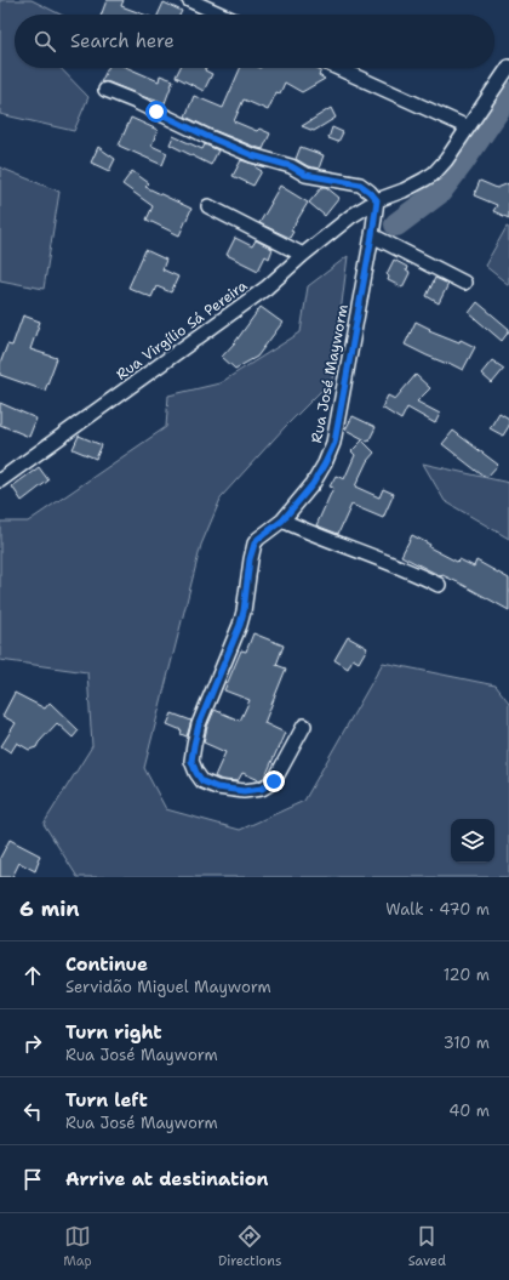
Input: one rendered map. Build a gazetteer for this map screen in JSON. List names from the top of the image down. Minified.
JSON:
{"streets":{"street":["Rua Virgílio Sá Pereira","Rua José Mayworm"]},"crossings":[["Rua Virgílio Sá Pereira","Rua José Mayworm"]],"page":{"search":"Search here","heading":["6 min","Walk · 470 m"],"list":[["Continue","Servidão Miguel Mayworm","120 m"],["Turn right","Rua José Mayworm","310 m"],["Turn left","Rua José Mayworm","40 m"],"Arrive at destination"],"nav":["Map","Directions","Saved"]}}
